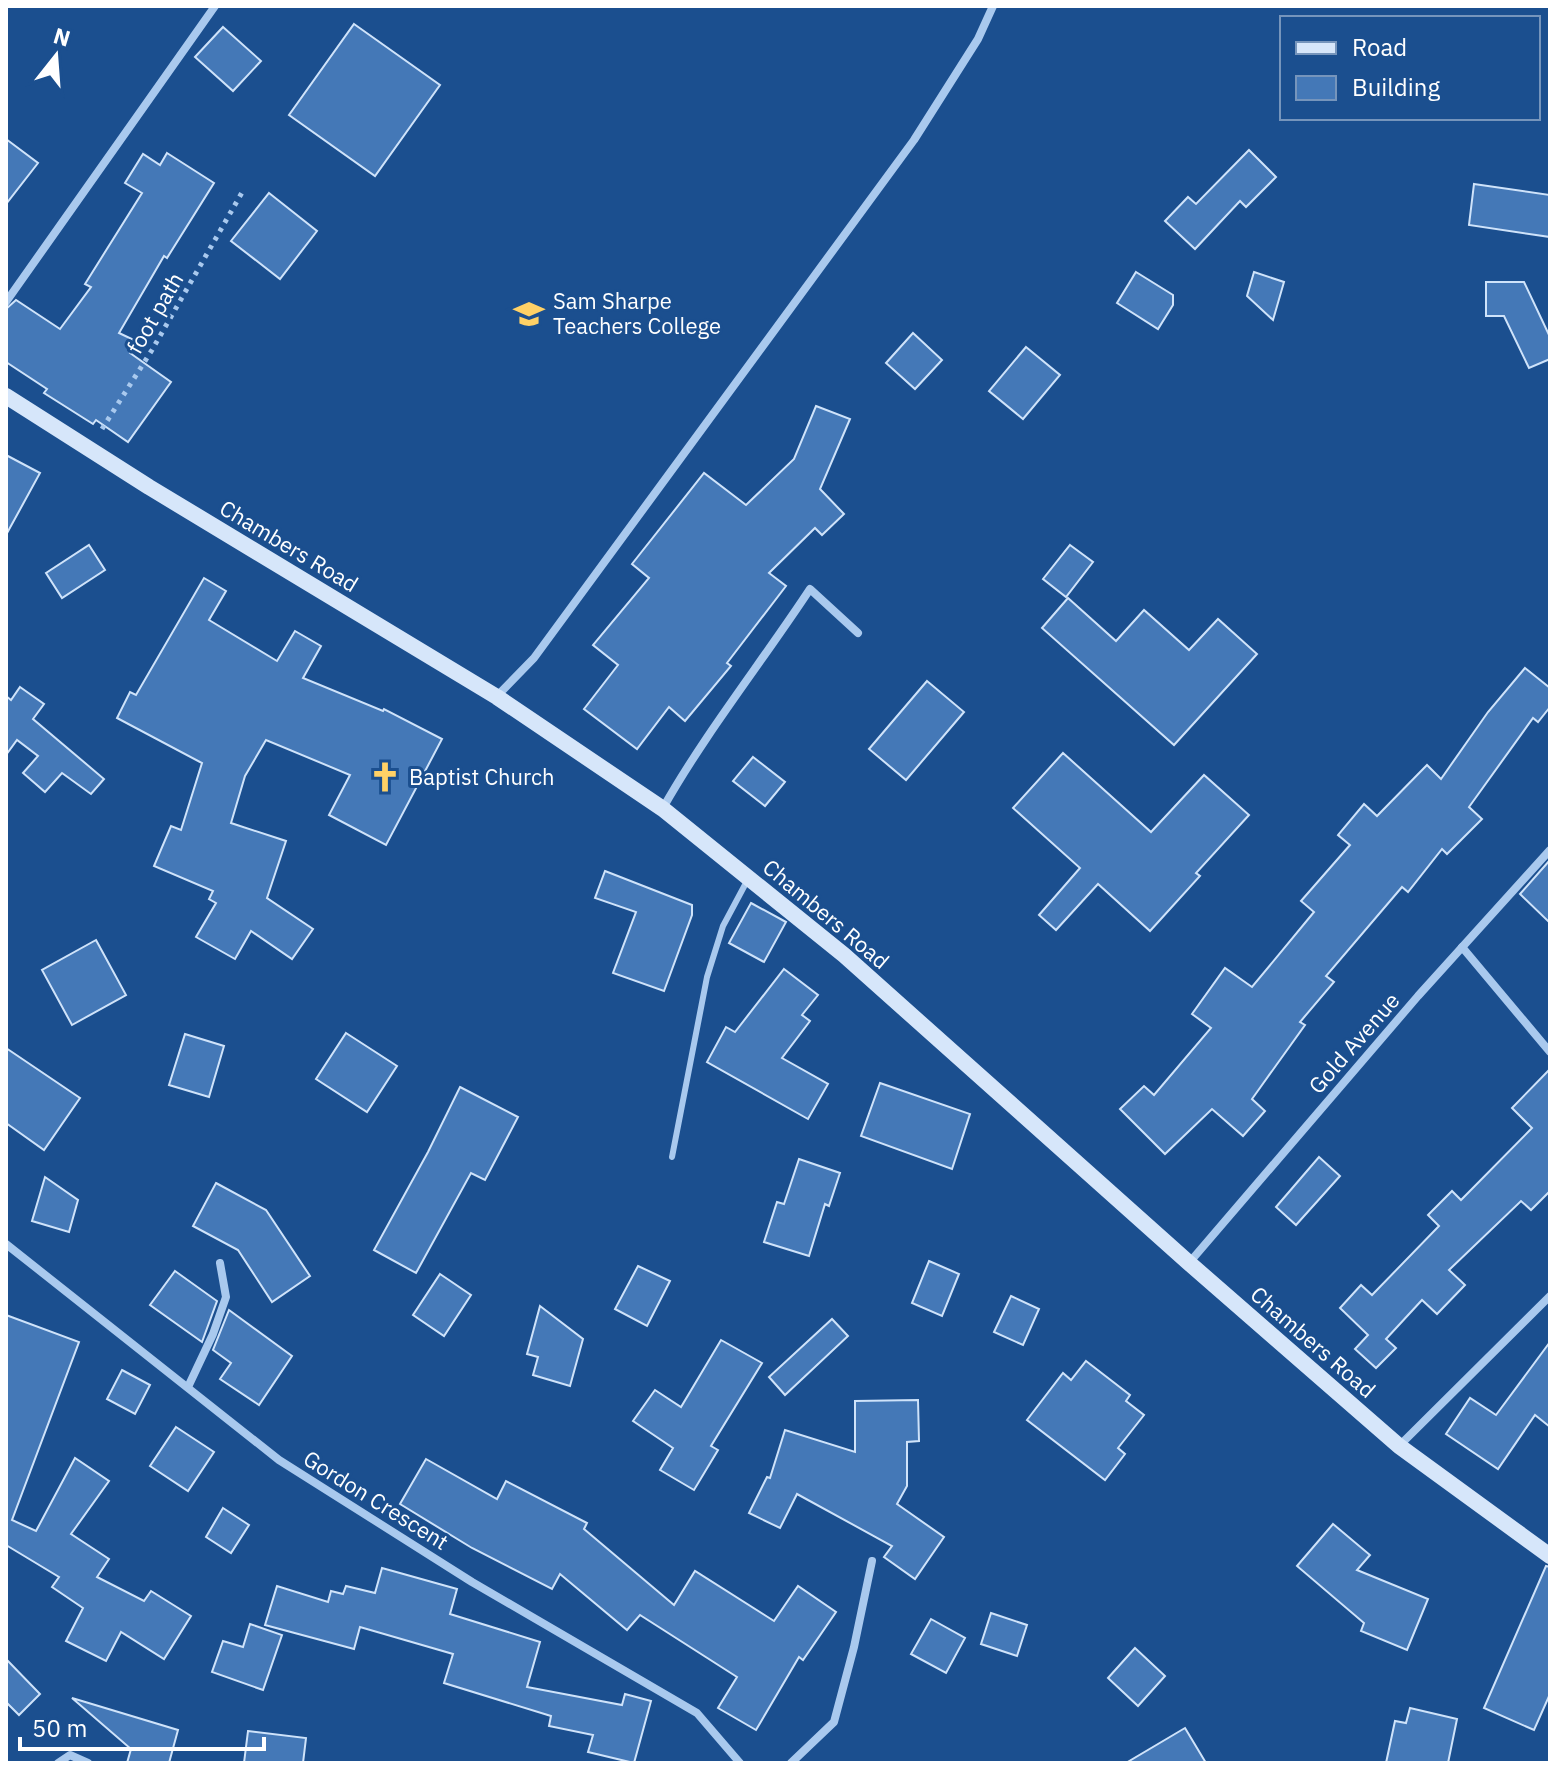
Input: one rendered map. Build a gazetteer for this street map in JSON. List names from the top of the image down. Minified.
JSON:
{"streets":{"street":["Chambers Road","Gold Avenue","Gordon Crescent"],"path":["foot path"]},"crossings":[["foot path","Chambers Road"],["Chambers Road","Gold Avenue"]],"places":{"school or university":["Sam Sharpe Teachers College"],"church":["Baptist Church"]},"legend":["Road","Building"],"scale_bar":"50 m","north":"top"}
